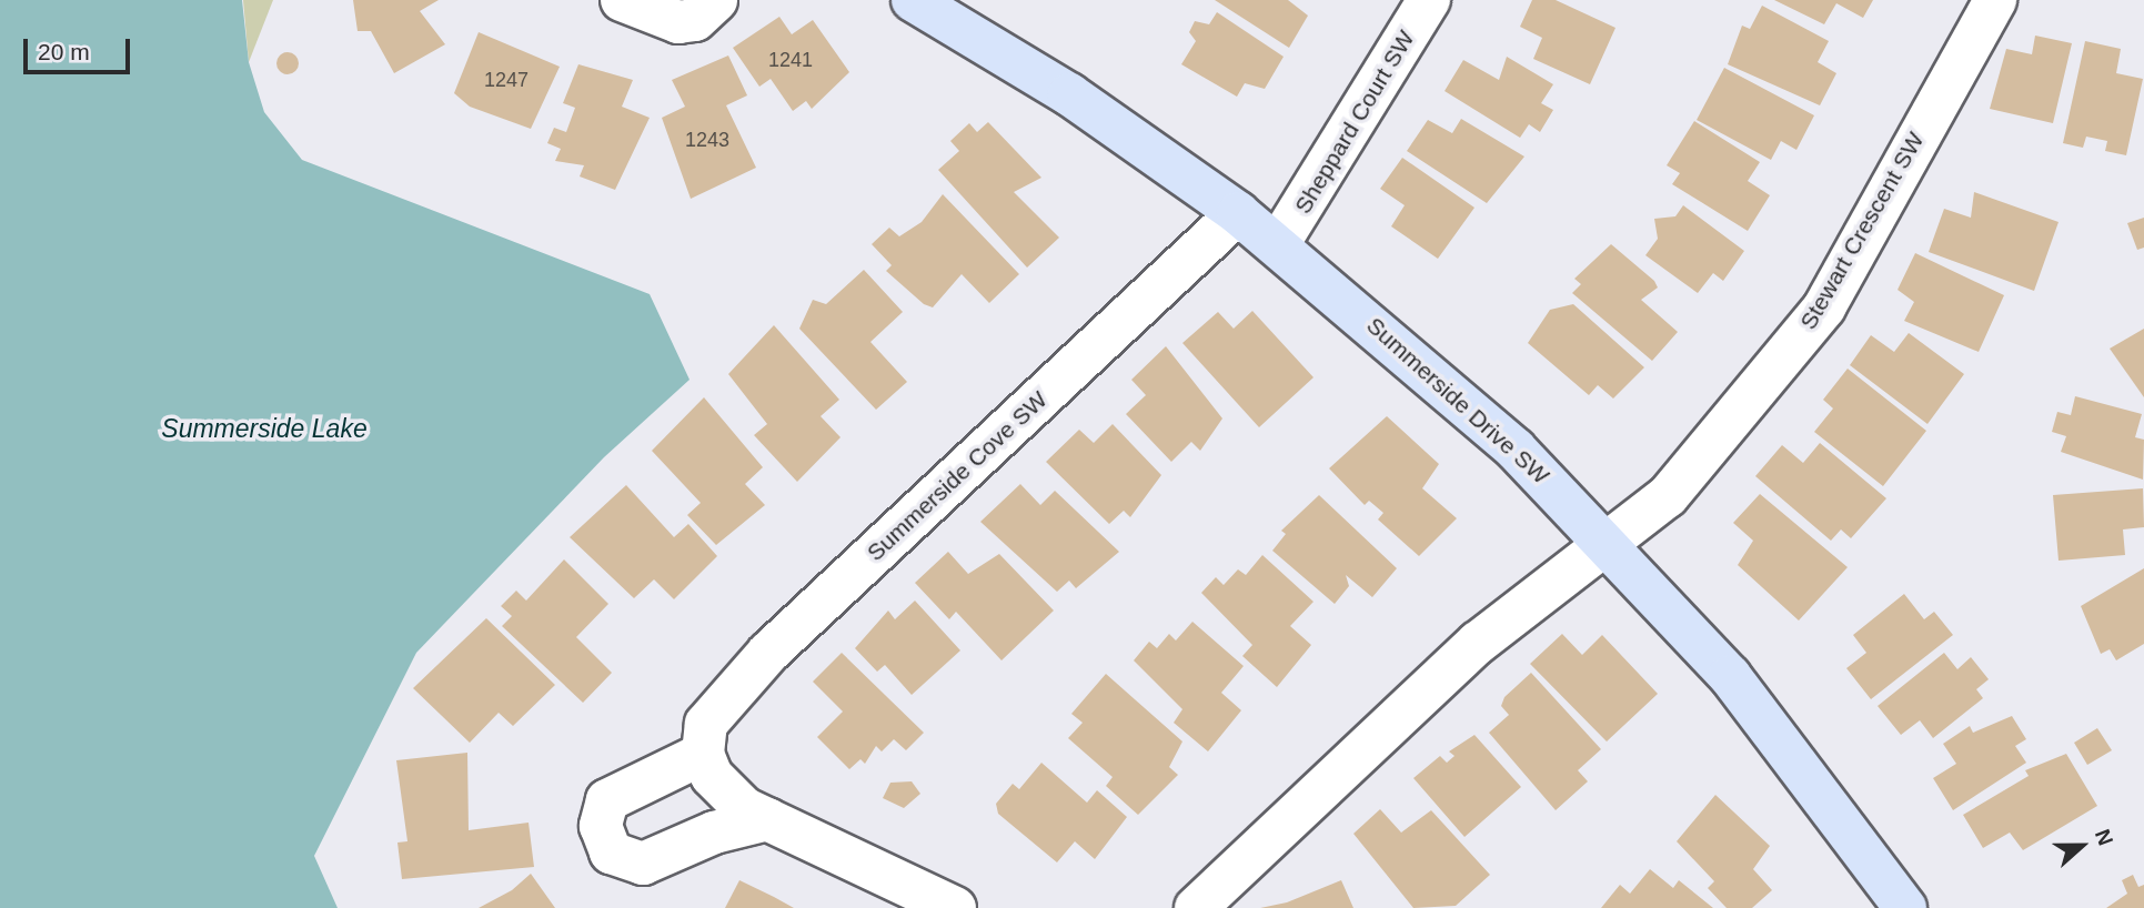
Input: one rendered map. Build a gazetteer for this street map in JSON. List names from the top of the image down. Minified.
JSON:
{"streets":{"street":["Sheppard Court SW","Stewart Crescent SW","Summerside Drive SW","Summerside Cove SW"]},"crossings":[["Sheppard Court SW","Summerside Drive SW"],["Stewart Crescent SW","Summerside Drive SW"],["Summerside Drive SW","Summerside Cove SW"]],"water":["Summerside Lake"],"house_numbers":["1241","1247","1243"],"scale_bar":"20 m","north":"right"}
